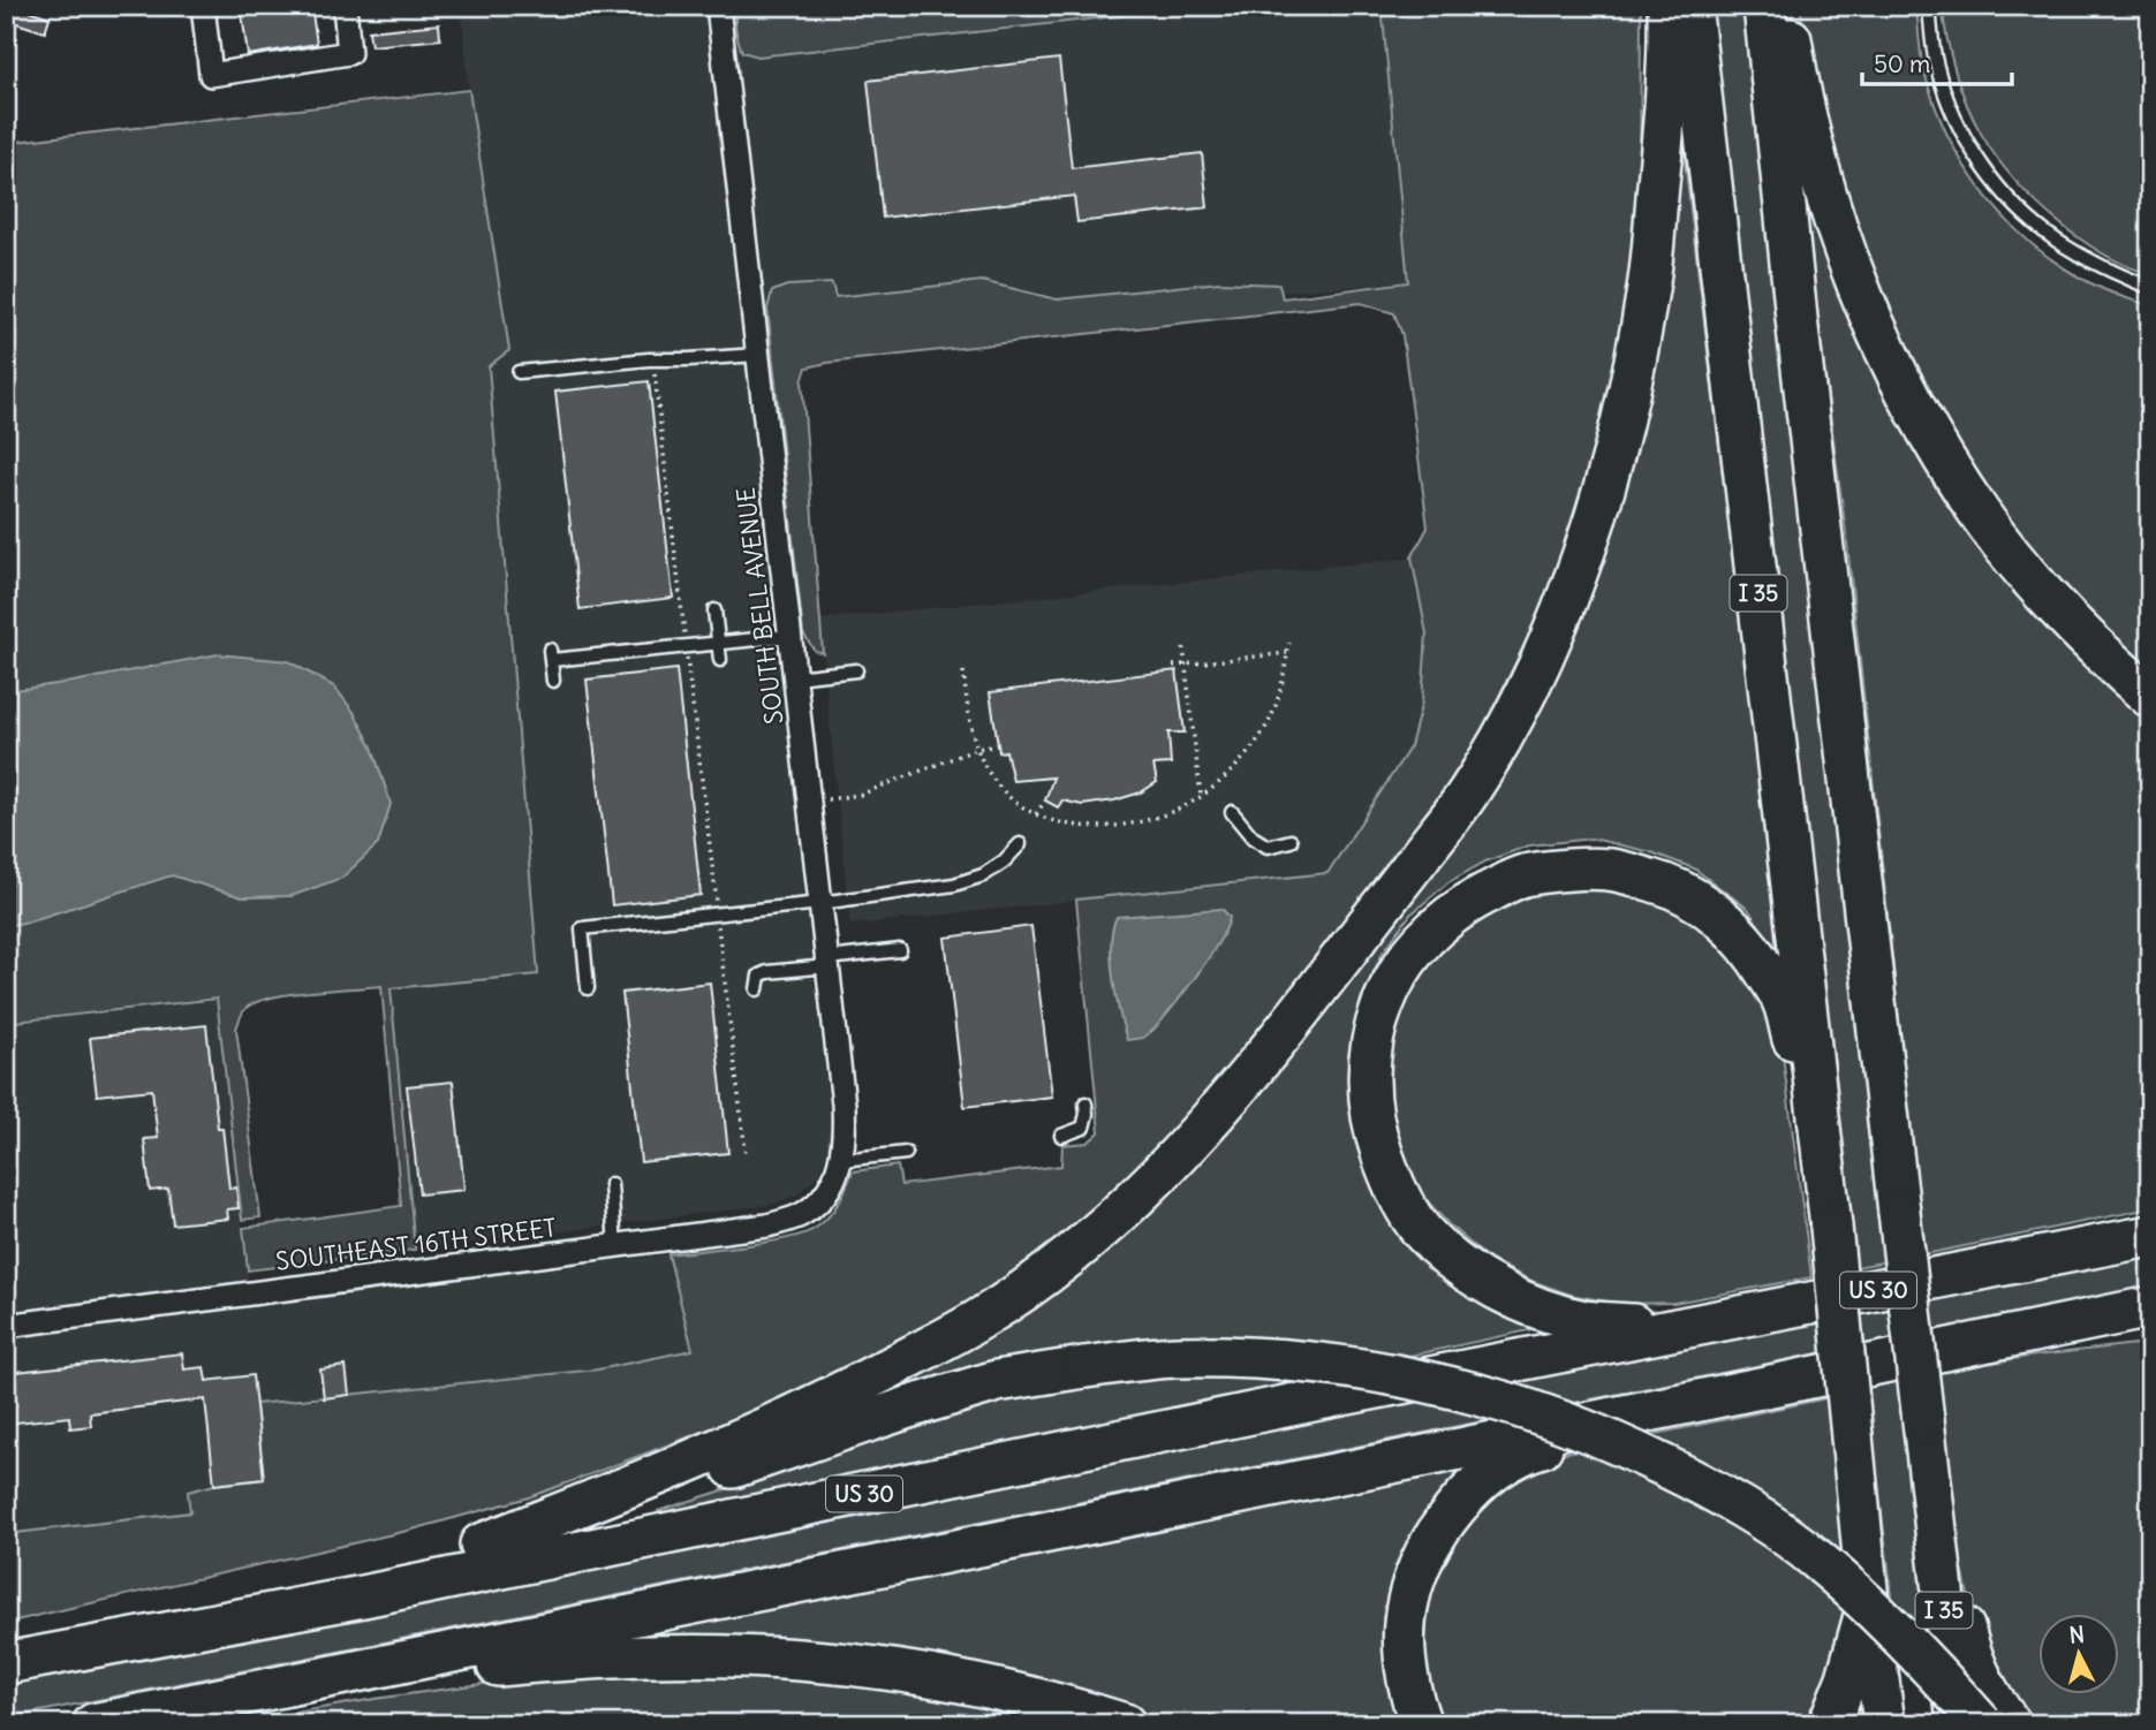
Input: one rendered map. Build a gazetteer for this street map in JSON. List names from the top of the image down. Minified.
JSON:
{"streets":{"highway":["I 35","US 30"],"street":["SOUTH BELL AVENUE","SOUTHEAST 16TH STREET"]},"crossings":[["SOUTH BELL AVENUE","SOUTHEAST 16TH STREET"]],"scale_bar":"50 m","north":"top"}
